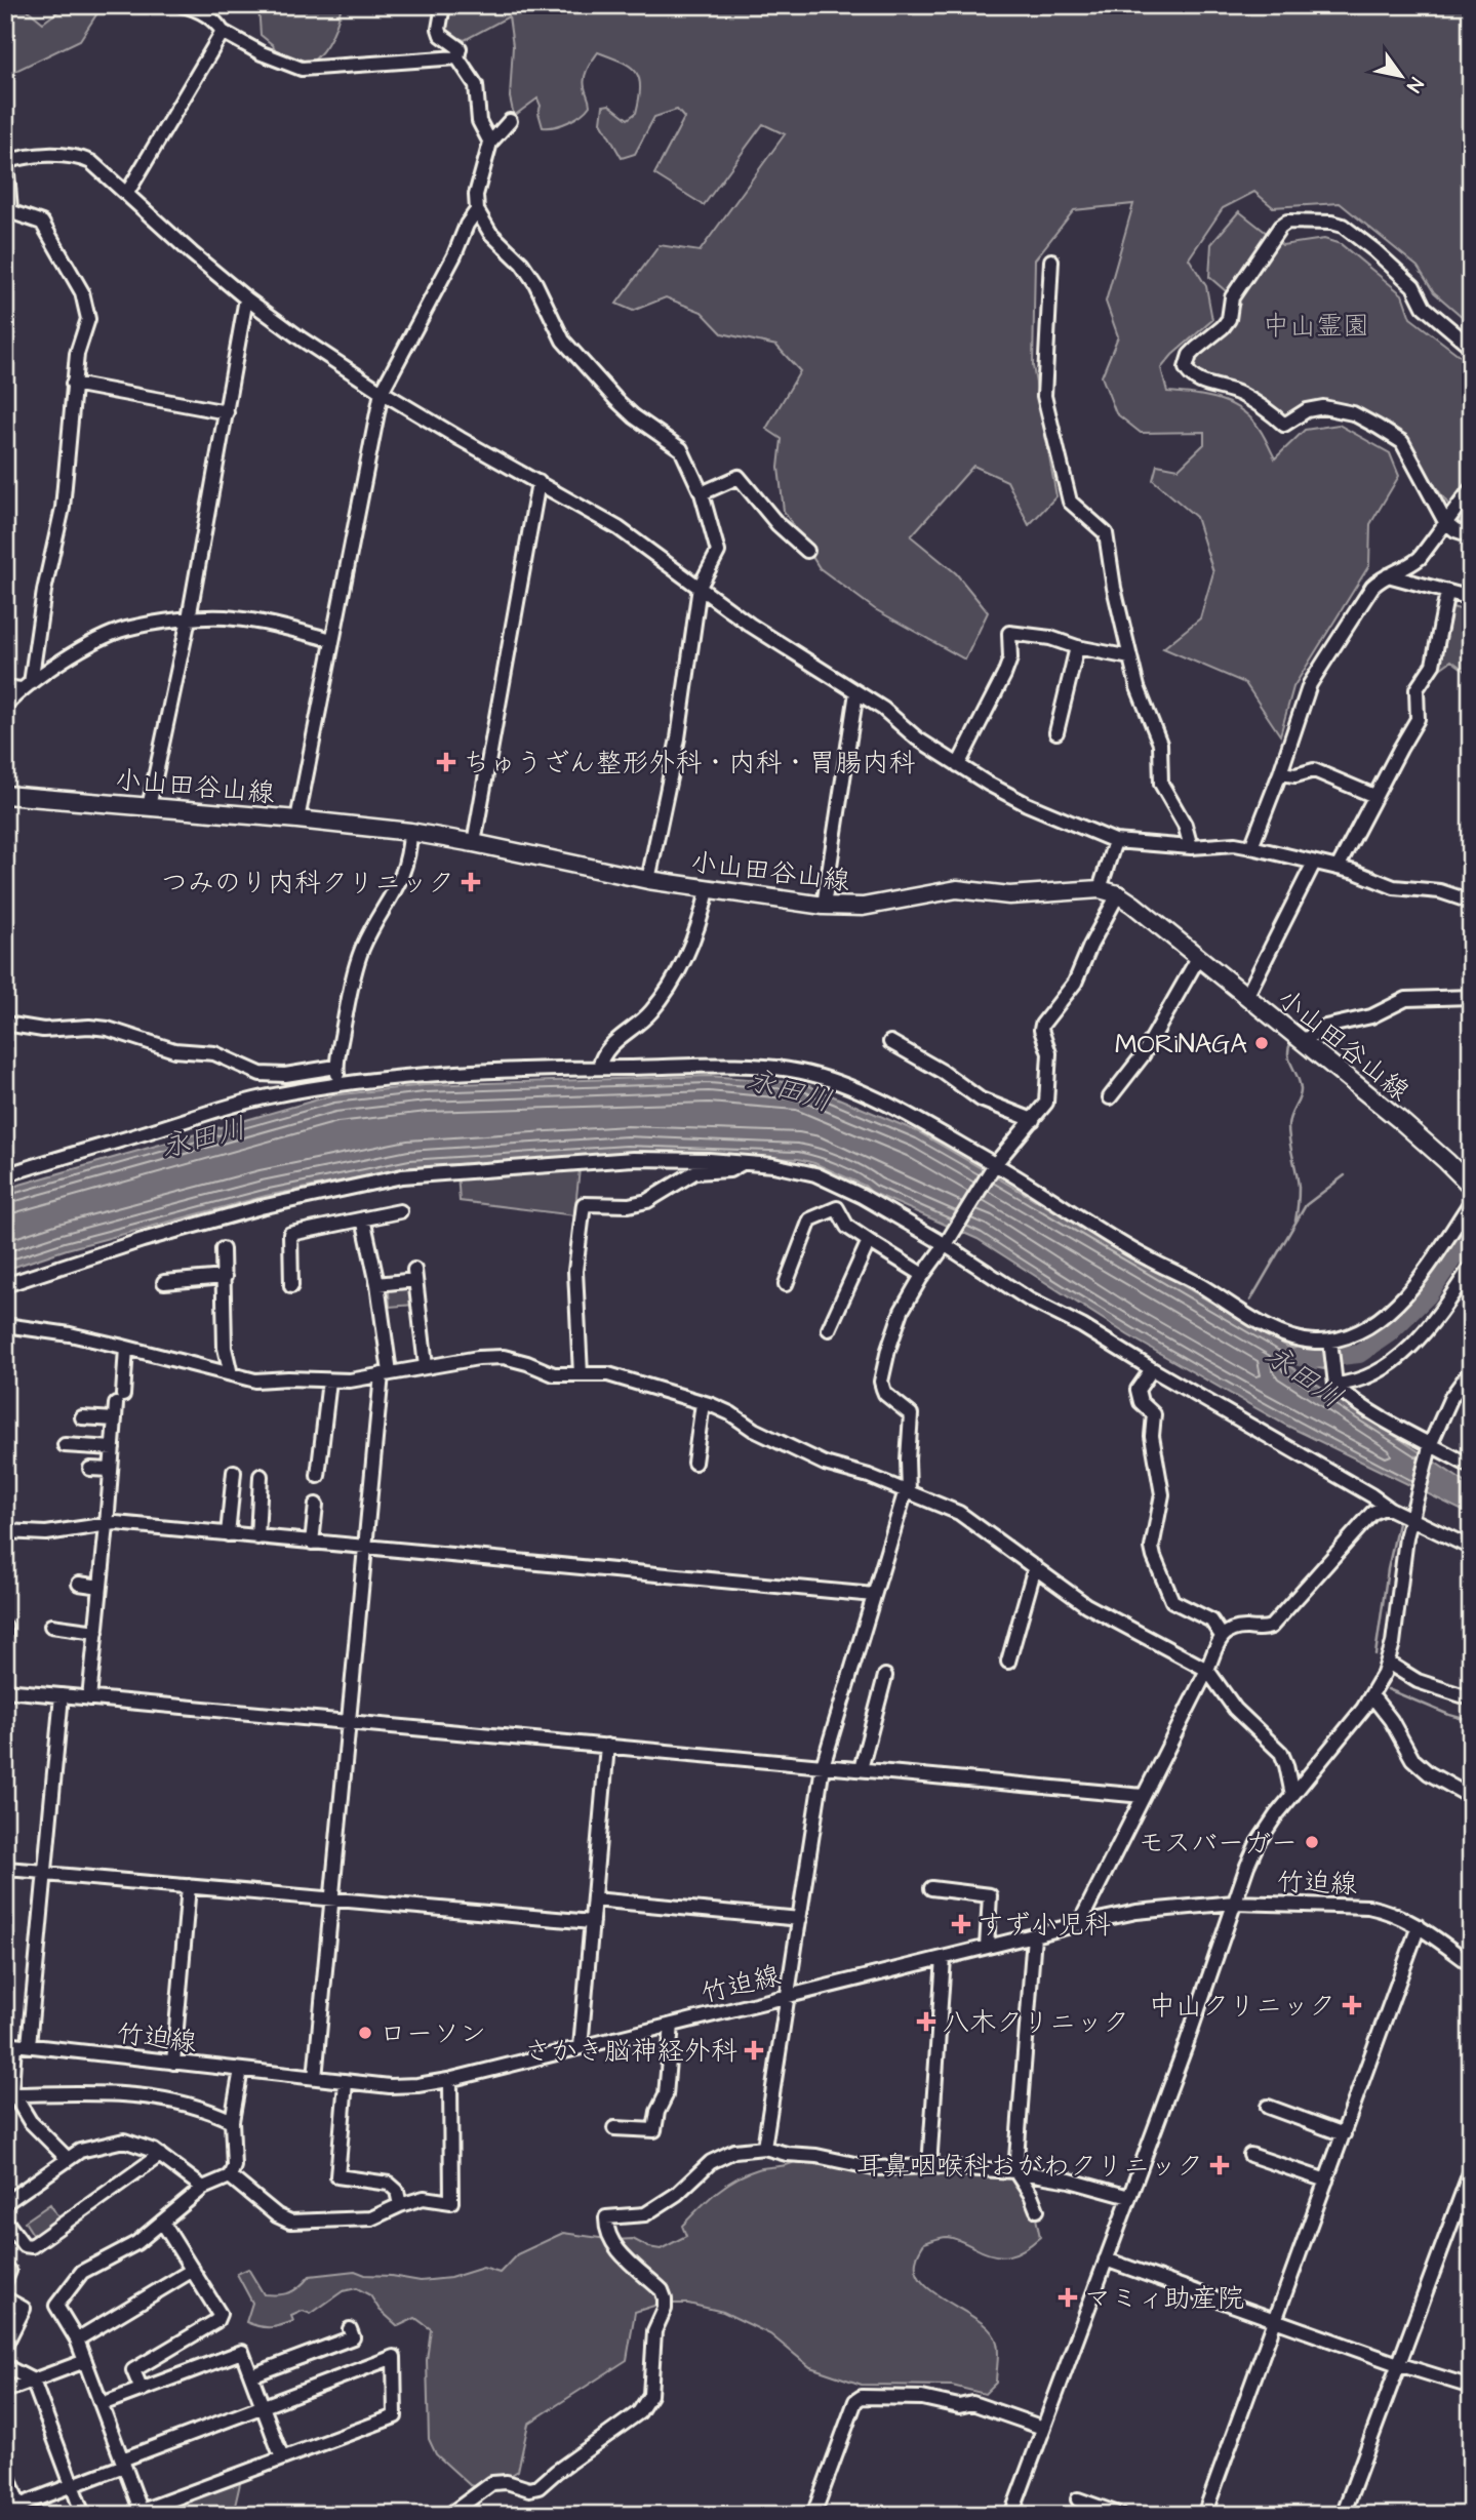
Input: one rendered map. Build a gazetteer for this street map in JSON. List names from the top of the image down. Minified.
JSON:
{"streets":{"main road":["小山田谷山線"],"street":["竹迫線"]},"water":["永田川"],"parks":["中山霊園"],"places":{"health":["ちゅうざん整形外科・内科・胃腸内科","つみのり内科クリニック","すず小児科","中山クリニック","八木クリニック","さかき脳神経外科","耳鼻咽喉科おがわクリニック","マミィ助産院"],"other":["MORiNAGA","モスバーガー","ローソン"]},"north":"bottom right"}
